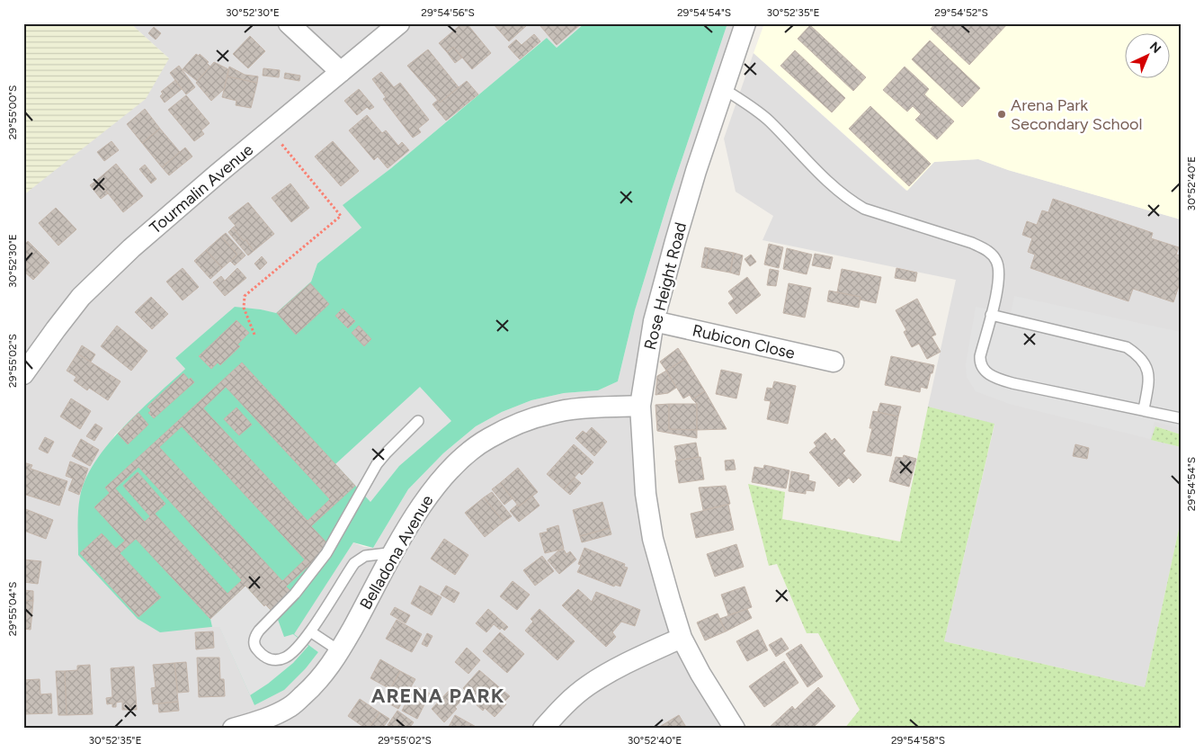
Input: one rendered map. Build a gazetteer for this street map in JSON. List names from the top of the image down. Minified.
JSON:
{"streets":{"street":["Tourmalin Avenue","Rose Height Road","Rubicon Close","Belladona Avenue"]},"crossings":[["Rose Height Road","Rubicon Close"],["Rose Height Road","Belladona Avenue"]],"districts":["ARENA PARK"],"places":["Arena Park Secondary School"],"north":"top right","coordinates":["30°52'30\"E","29°54'56\"S","29°54'54\"S","30°52'35\"E","29°54'52\"S","29°55'00\"S","30°52'40\"E","29°55'02\"S","29°55'04\"S","29°54'58\"S"]}
